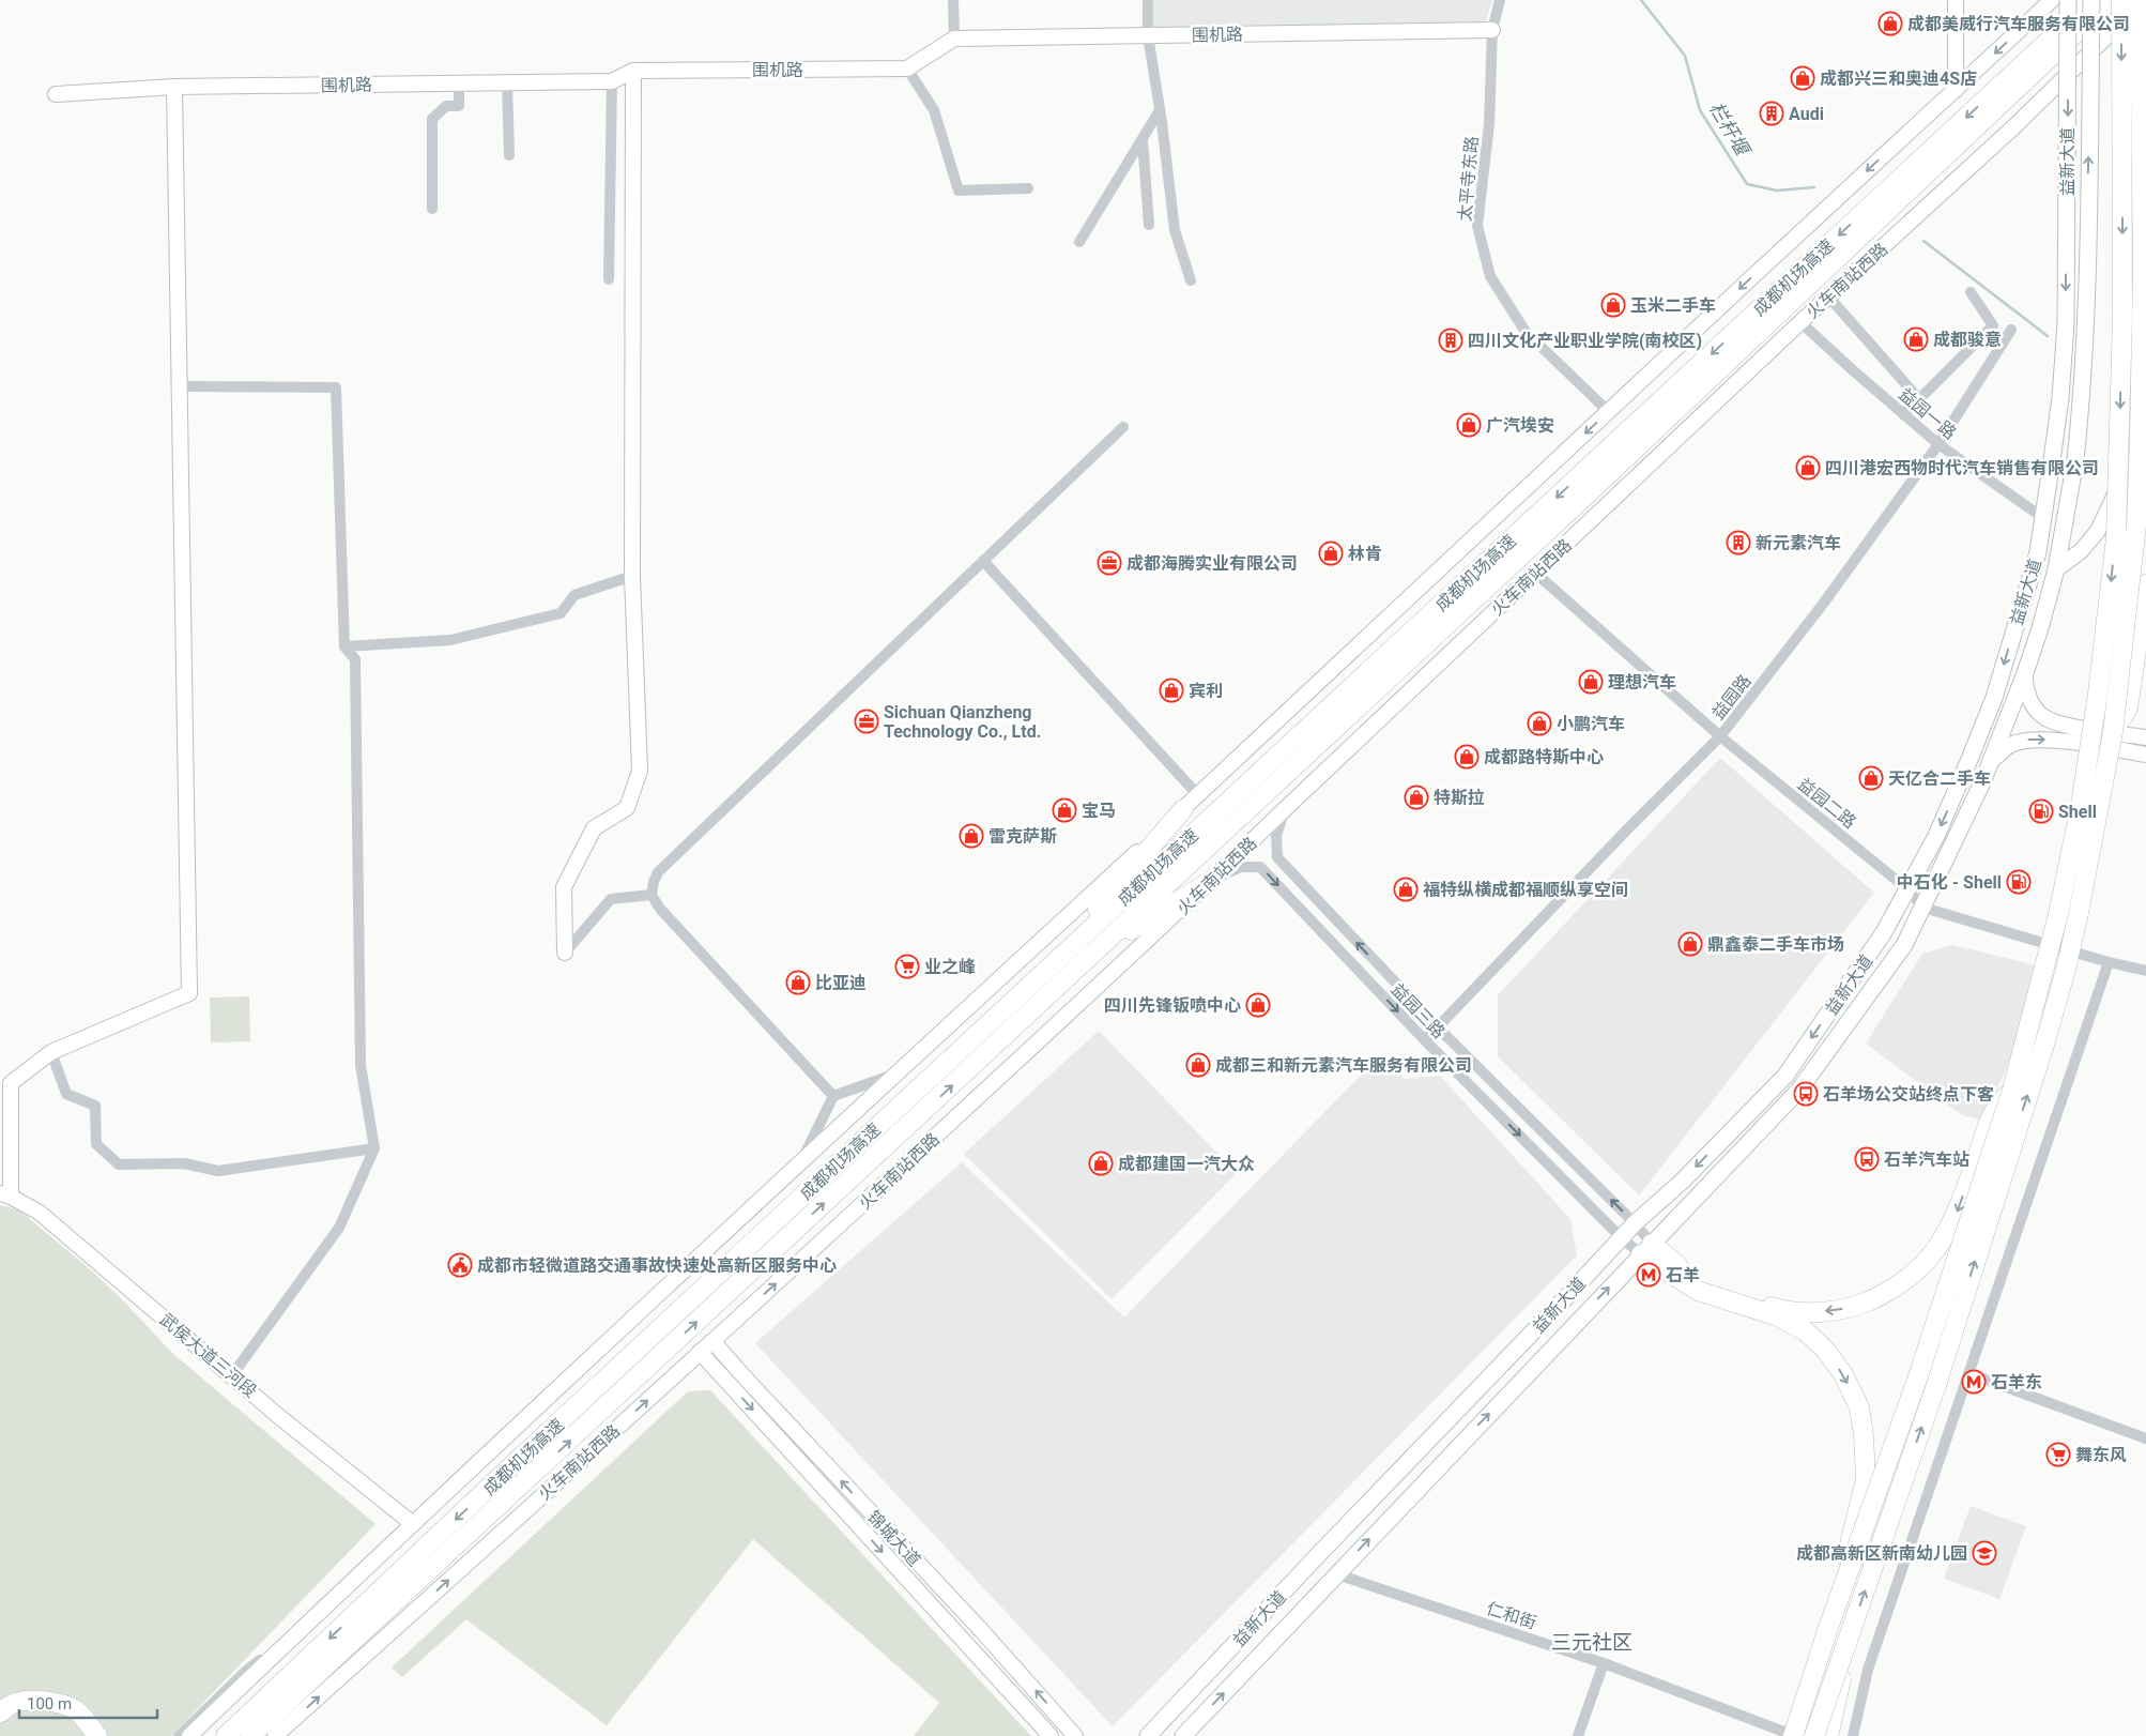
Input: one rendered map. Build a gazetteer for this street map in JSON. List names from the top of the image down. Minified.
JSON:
{"streets":{"highway":["成都机场高速"],"main road":["围机路","益新大道","火车南站西路","武侯大道三河段","锦城大道"],"street":["太平寺东路","益园一路","益园路","益园二路","益园三路","仁和街"]},"crossings":[["围机路","太平寺东路"],["益新大道","成都机场高速"],["益新大道","益园一路"],["益新大道","益园二路"],["益新大道","益园三路"],["益新大道","仁和街"],["火车南站西路","益园一路"],["火车南站西路","益园二路"],["火车南站西路","益园三路"],["火车南站西路","锦城大道"],["益园一路","益园路"],["益园路","益园二路"],["益园路","益园三路"]],"districts":["三元社区"],"water":["栏杆堰"],"places":{"shop":["成都美威行汽车服务有限公司","成都兴三和奥迪4S店","玉米二手车","成都骏意","广汽埃安","四川港宏西物时代汽车销售有限公司","林肯","理想汽车","宾利","小鹏汽车","成都路特斯中心","天亿合二手车","特斯拉","宝马","雷克萨斯","福特纵横成都福顺纵享空间","鼎鑫泰二手车市场","比亚迪","四川先锋钣喷中心","成都三和新元素汽车服务有限公司","成都建国一汽大众"],"building":["Audi","四川文化产业职业学院(南校区)","新元素汽车"],"office":["成都海腾实业有限公司","Sichuan Qianzheng Technology Co., Ltd."],"fuel station":["Shell","中石化 - Shell"],"supermarket":["业之峰","舞东风"],"bus stop":["石羊场公交站终点下客","石羊汽车站"],"public building":["成都市轻微道路交通事故快速处高新区服务中心"],"metro station":["石羊","石羊东"],"school or university":["成都高新区新南幼儿园"]},"scale_bar":"100 m"}
